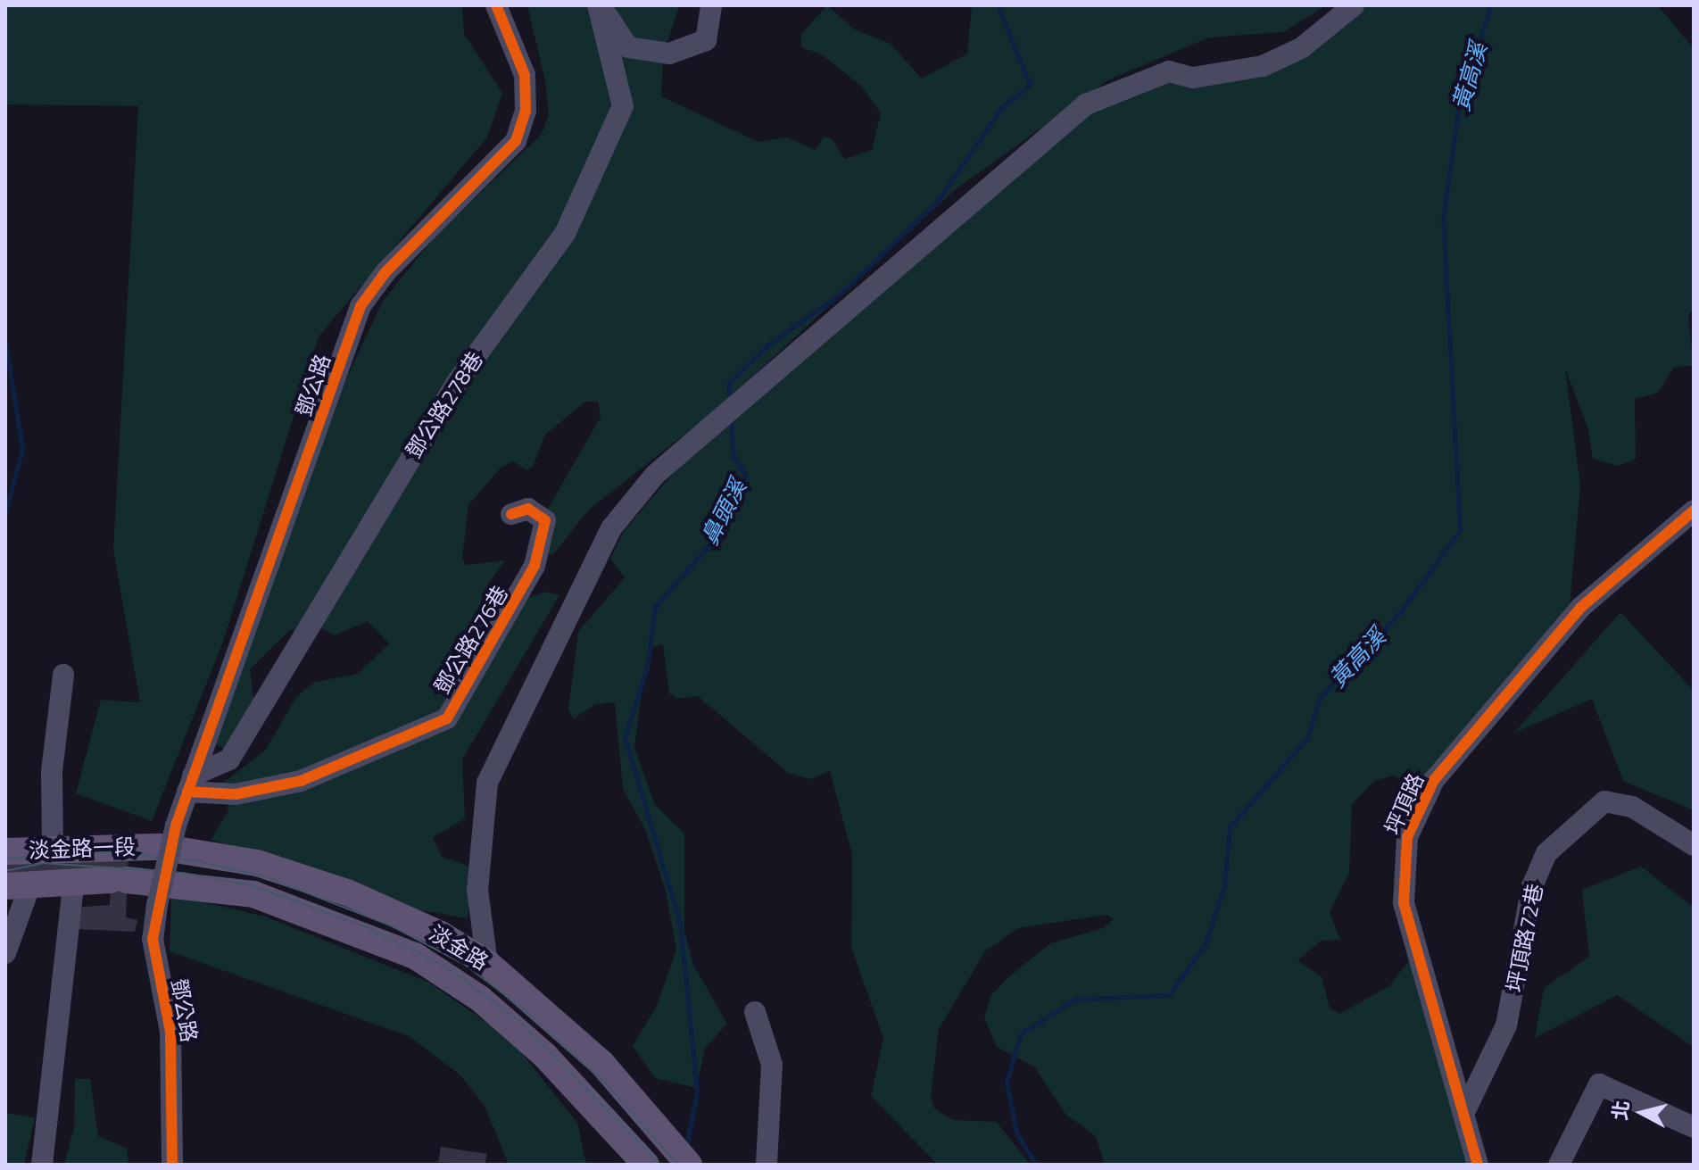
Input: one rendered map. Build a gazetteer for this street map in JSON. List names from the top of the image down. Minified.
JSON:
{"streets":{"main road":["淡金路一段","淡金路"],"street":["鄧公路","鄧公路278巷","鄧公路276巷","坪頂路","坪頂路72巷"]},"crossings":[["鄧公路","鄧公路278巷"],["鄧公路","鄧公路276巷"],["鄧公路","淡金路一段"],["鄧公路","淡金路"],["鄧公路278巷","鄧公路276巷"],["坪頂路","坪頂路72巷"],["淡金路一段","淡金路"]],"water":["黃高溪","鼻頭溪"],"north":"left"}
